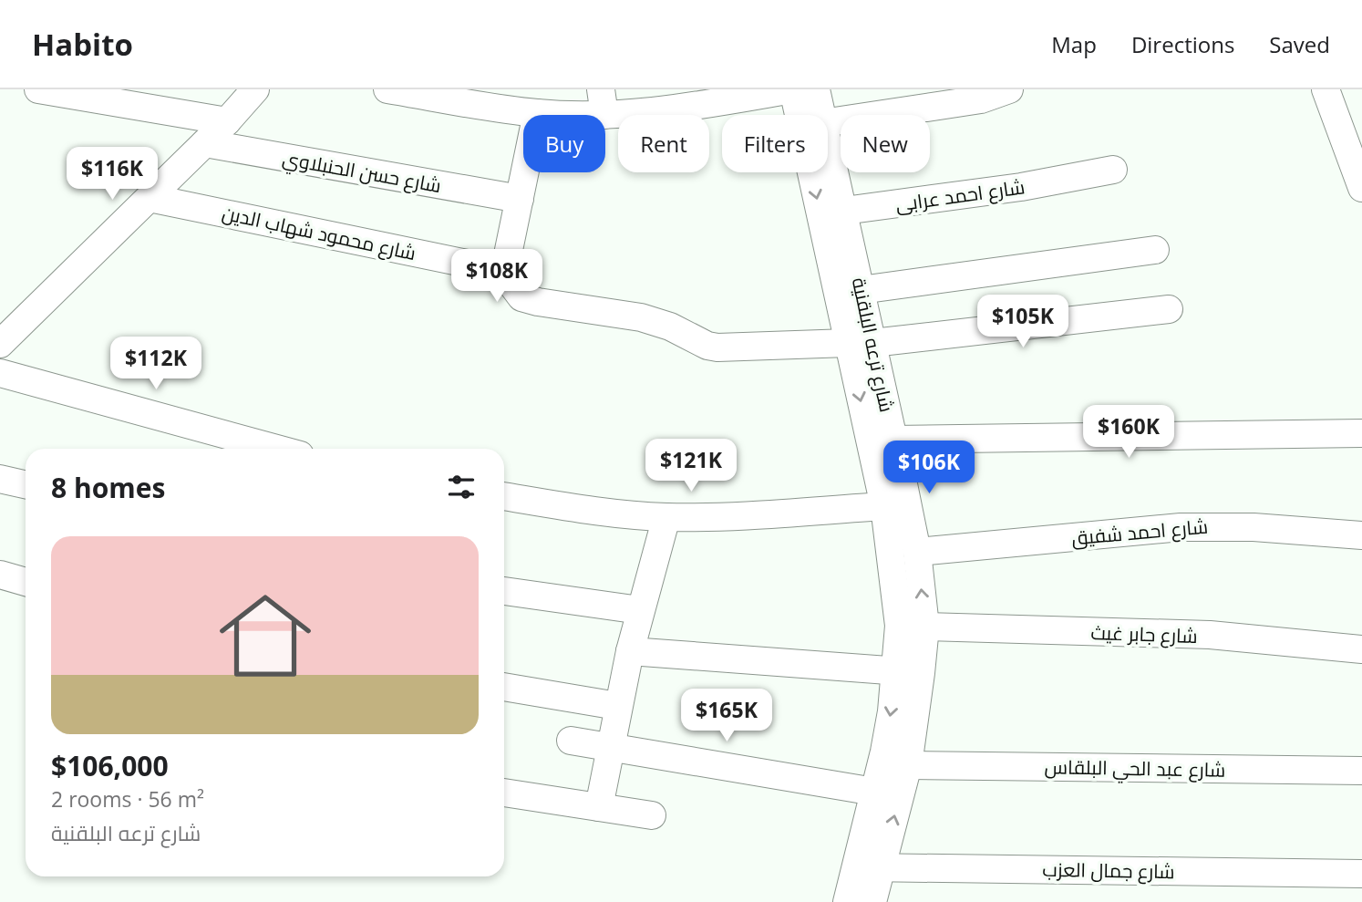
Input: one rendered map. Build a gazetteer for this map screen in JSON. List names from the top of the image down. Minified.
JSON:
{"streets":{"street":["شارع حسن الحنبلاوي","شارع احمد عرابى","شارع محمود شهاب الدين","شارع ترعه البلقنية","شارع احمد شفيق","شارع جابر غيث","شارع عبد الحي البلقاس","شارع جمال العزب"]},"crossings":[["شارع احمد عرابى","شارع ترعه البلقنية"],["شارع ترعه البلقنية","شارع احمد شفيق"],["شارع ترعه البلقنية","شارع جابر غيث"],["شارع ترعه البلقنية","شارع عبد الحي البلقاس"],["شارع ترعه البلقنية","شارع جمال العزب"]],"page":{"header":"Habito","nav":["Map","Directions","Saved"],"chip":["Buy","Rent","Filters","New"],"price":["$116K","$108K","$105K","$112K","$160K","$121K","$106K","$165K"],"heading":"8 homes","list":[{"name":"$106,000","note":"2 rooms · 56 m² · شارع ترعه البلقنية"}]}}
